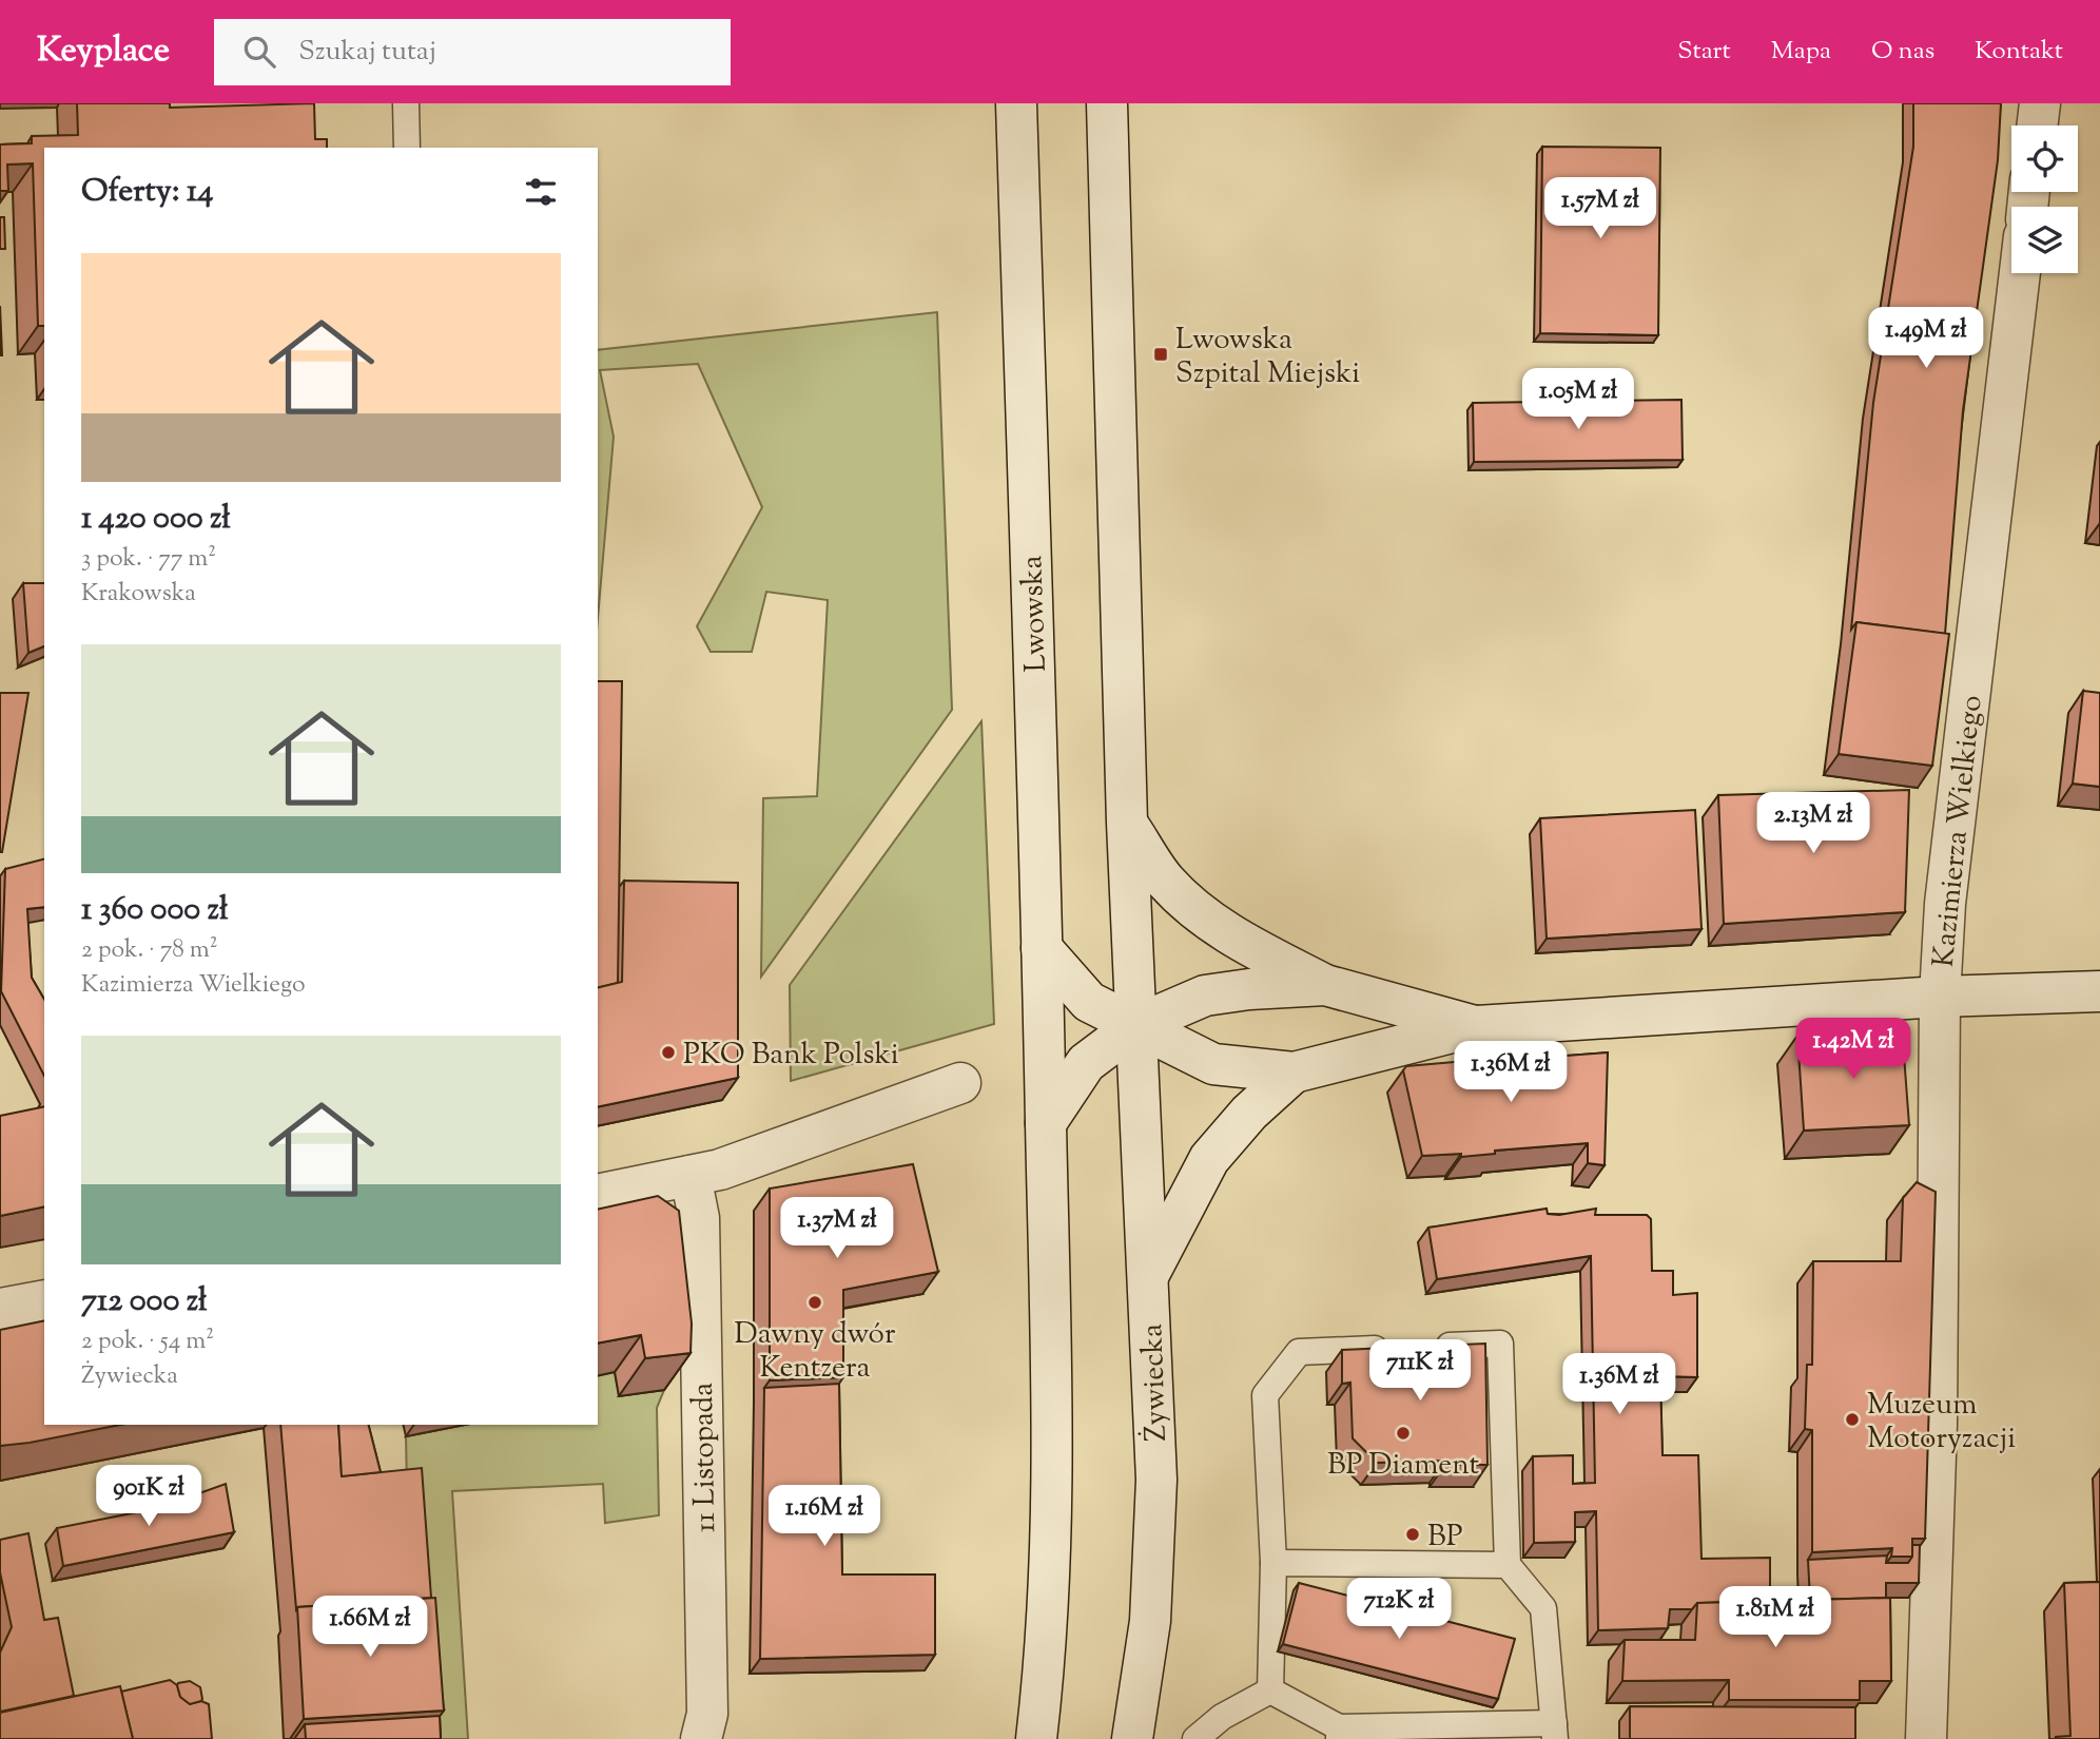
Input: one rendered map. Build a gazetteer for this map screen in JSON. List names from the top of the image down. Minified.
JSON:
{"streets":{"main road":["Lwowska","Kazimierza Wielkiego","Żywiecka","11 Listopada"]},"places":{"transit":["Lwowska Szpital Miejski"],"other":["PKO Bank Polski","Dawny dwór Kentzera","Muzeum Motoryzacji","BP Diament","BP"]},"page":{"header":"Keyplace","search":"Szukaj tutaj","nav":["Start","Mapa","O nas","Kontakt"],"heading":"Oferty: 14","price":["1.57M zł","1.49M zł","1.05M zł","2.13M zł","1.42M zł","1.36M zł","1.37M zł","711K zł","1.36M zł","901K zł","1.16M zł","712K zł","1.81M zł","1.66M zł"],"list":[{"name":"1 420 000 zł","note":"3 pok. · 77 m² · Krakowska"},{"name":"1 360 000 zł","note":"2 pok. · 78 m² · Kazimierza Wielkiego"},{"name":"712 000 zł","note":"2 pok. · 54 m² · Żywiecka"}]}}
